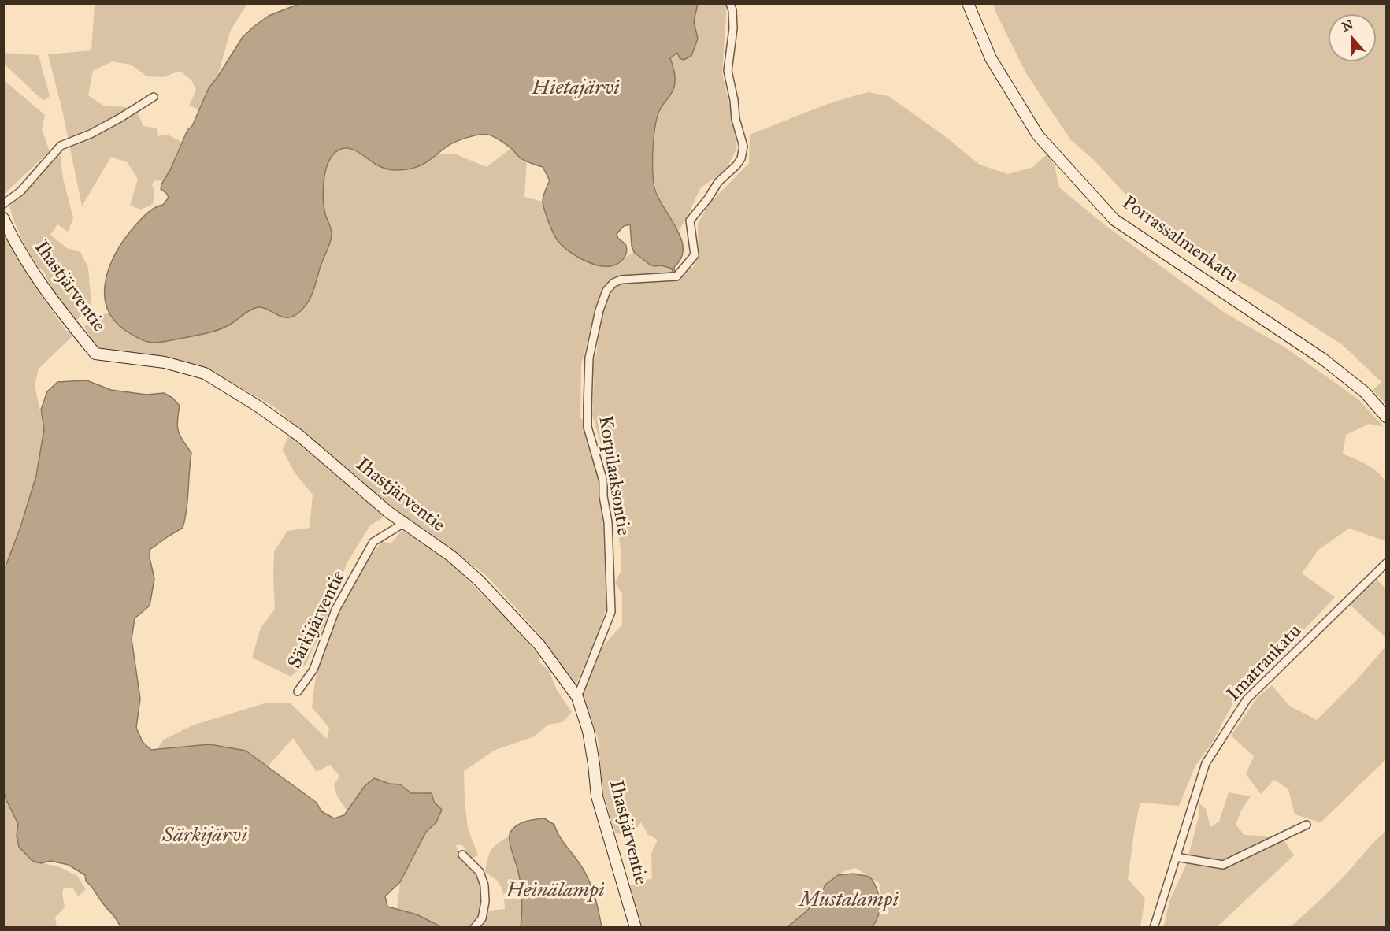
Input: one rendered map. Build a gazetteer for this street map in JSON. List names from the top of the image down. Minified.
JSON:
{"streets":{"street":["Porrassalmenkatu","Ihastjärventie","Korpilaaksontie","Särkijärventie","Imatrankatu"]},"crossings":[["Ihastjärventie","Korpilaaksontie"],["Ihastjärventie","Särkijärventie"]],"water":["Hietajärvi","Särkijärvi","Heinälampi","Mustalampi"],"north":"top"}
